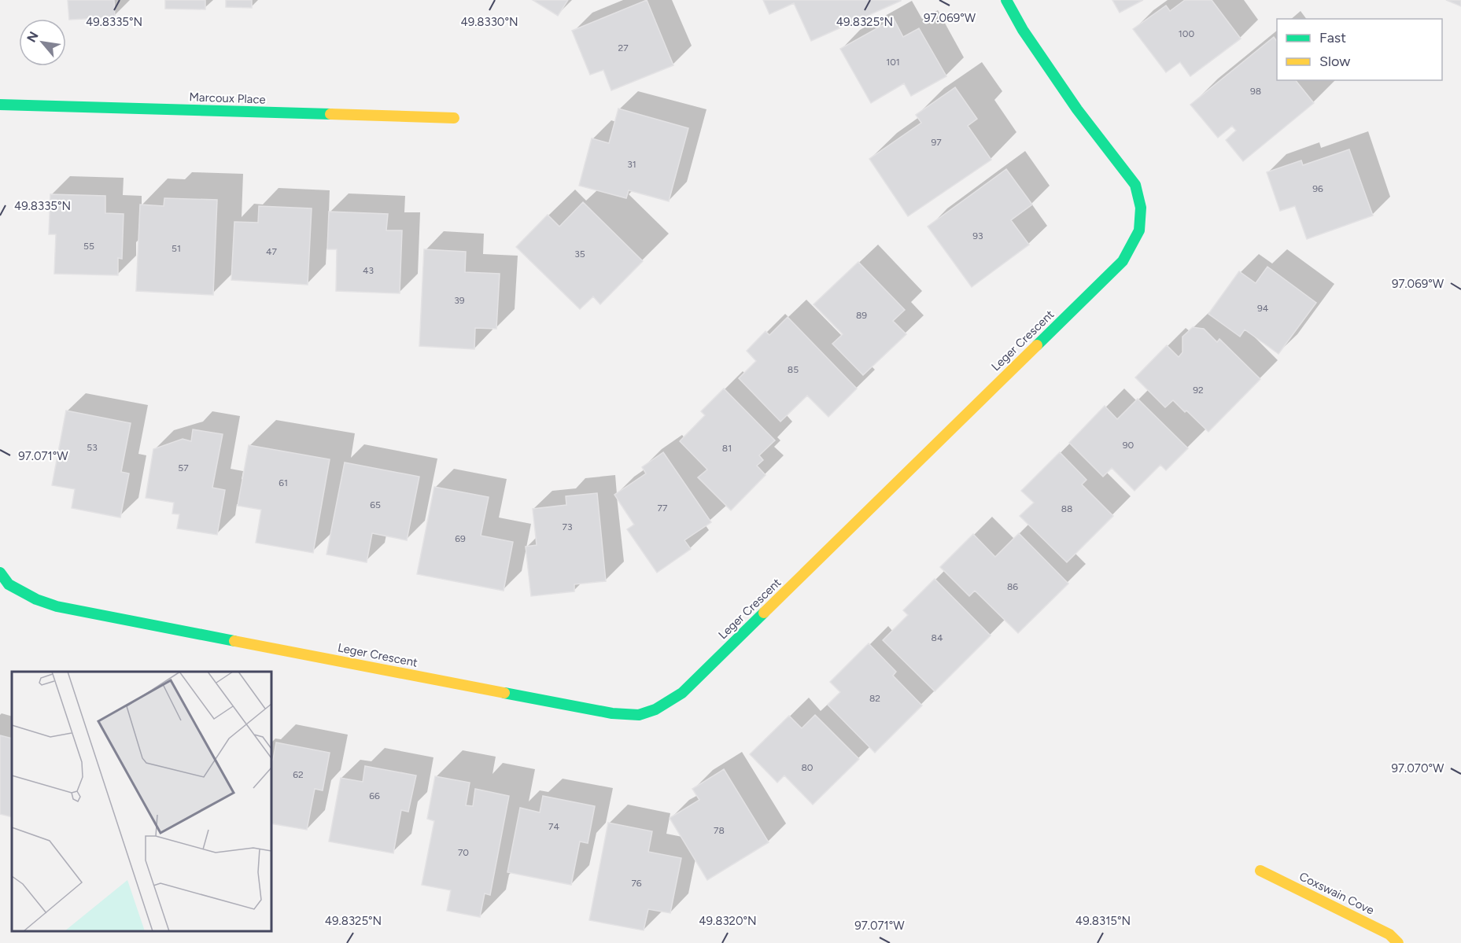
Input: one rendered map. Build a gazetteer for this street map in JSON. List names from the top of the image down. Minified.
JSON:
{"streets":{"street":["Marcoux Place","Leger Crescent","Coxswain Cove"]},"house_numbers":["100","27","101","98","97","31","96","93","55","51","47","35","43","39","94","89","85","92","90","53","81","57","61","65","77","88","73","69","86","84","82","80","62","66","74","78","70","76"],"legend":["Fast","Slow"],"north":"top left","coordinates":["97.069°W","49.8335°N","49.8330°N","49.8325°N","97.071°W","97.070°W","49.8320°N","49.8315°N"]}
